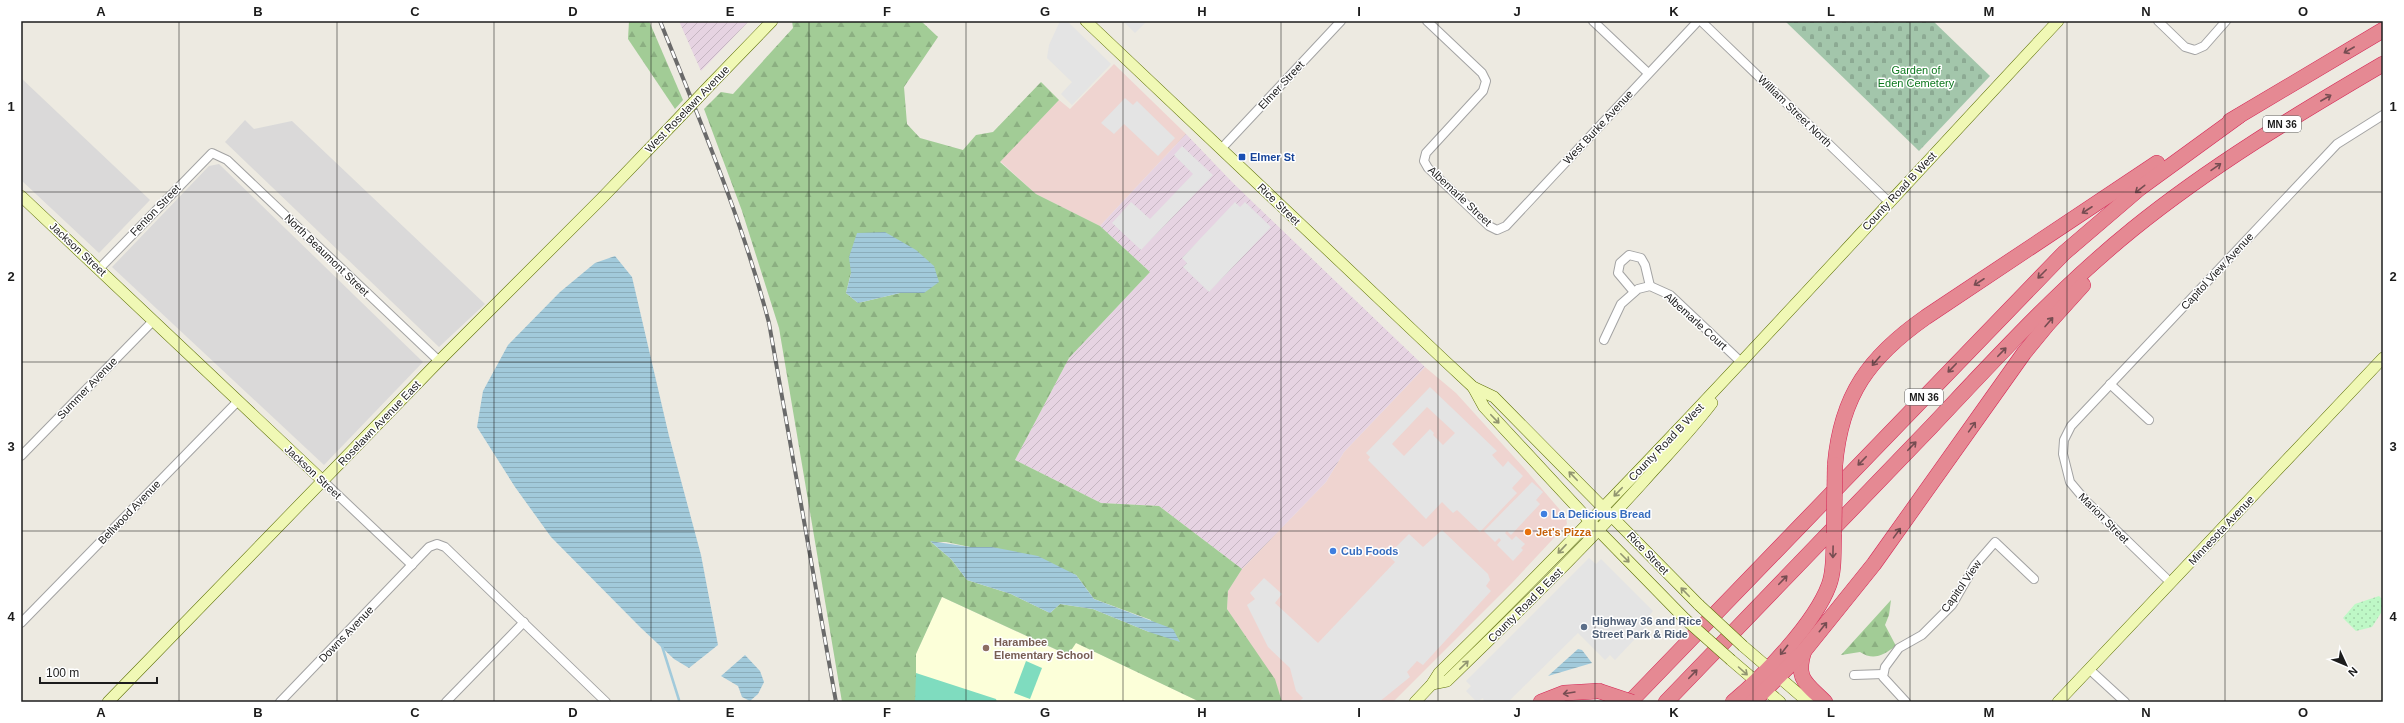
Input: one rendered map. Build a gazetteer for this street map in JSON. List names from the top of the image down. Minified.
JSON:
{"streets":{"highway":["MN 36"],"street":["Elmer Street","West Roselawn Avenue","William Street North","West Burke Avenue","County Road B West","Albemarle Street","Rice Street","Fenton Street","Jackson Street","North Beaumont Street","Capitol View Avenue","Albemarle Court","Summer Avenue","Roselawn Avenue East","Bellwood Avenue","Marion Street","Minnesota Avenue","Capitol View","County Road B East","Downs Avenue"]},"crossings":[["Elmer Street","Rice Street"],["West Roselawn Avenue","Roselawn Avenue East"],["William Street North","County Road B West"],["West Burke Avenue","Albemarle Street"],["County Road B West","Rice Street"],["County Road B West","Albemarle Court"],["County Road B West","County Road B East"],["Rice Street","County Road B East"],["Fenton Street","Jackson Street"],["Fenton Street","North Beaumont Street"],["Jackson Street","Summer Avenue"],["Jackson Street","Roselawn Avenue East"],["Jackson Street","Bellwood Avenue"],["Jackson Street","Downs Avenue"],["North Beaumont Street","Roselawn Avenue East"],["Capitol View Avenue","Marion Street"],["Marion Street","Minnesota Avenue"]],"parks":["Garden of Eden Cemetery"],"places":{"transit":["Elmer St"],"other":["La Delicious Bread","Jet's Pizza","Cub Foods","Highway 36 and Rice Street Park & Ride","Harambee Elementary School"]},"scale_bar":"100 m","north":"bottom right","grid":{"columns":["A","B","C","D","E","F","G","H","I","J","K","L","M","N","O"],"rows":["1","2","3","4"]}}
